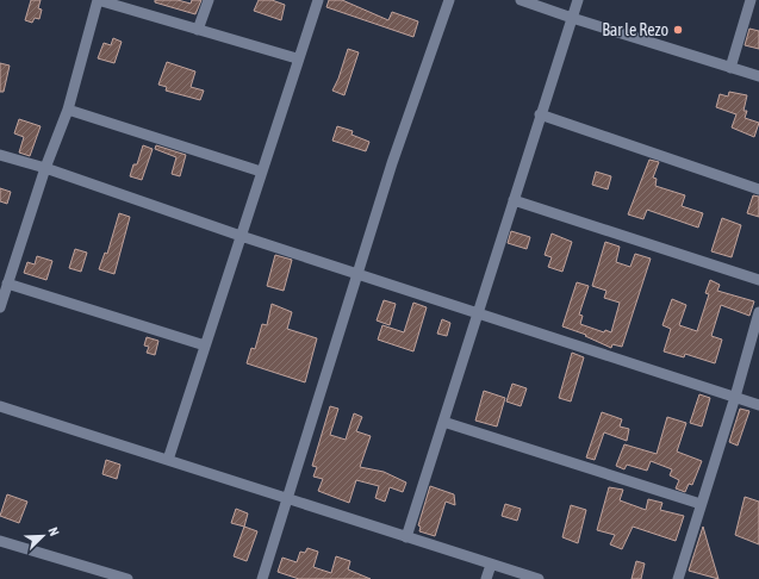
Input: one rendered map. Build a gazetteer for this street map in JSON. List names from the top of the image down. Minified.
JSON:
{"places":["Bar le Rezo"],"north":"top right"}
